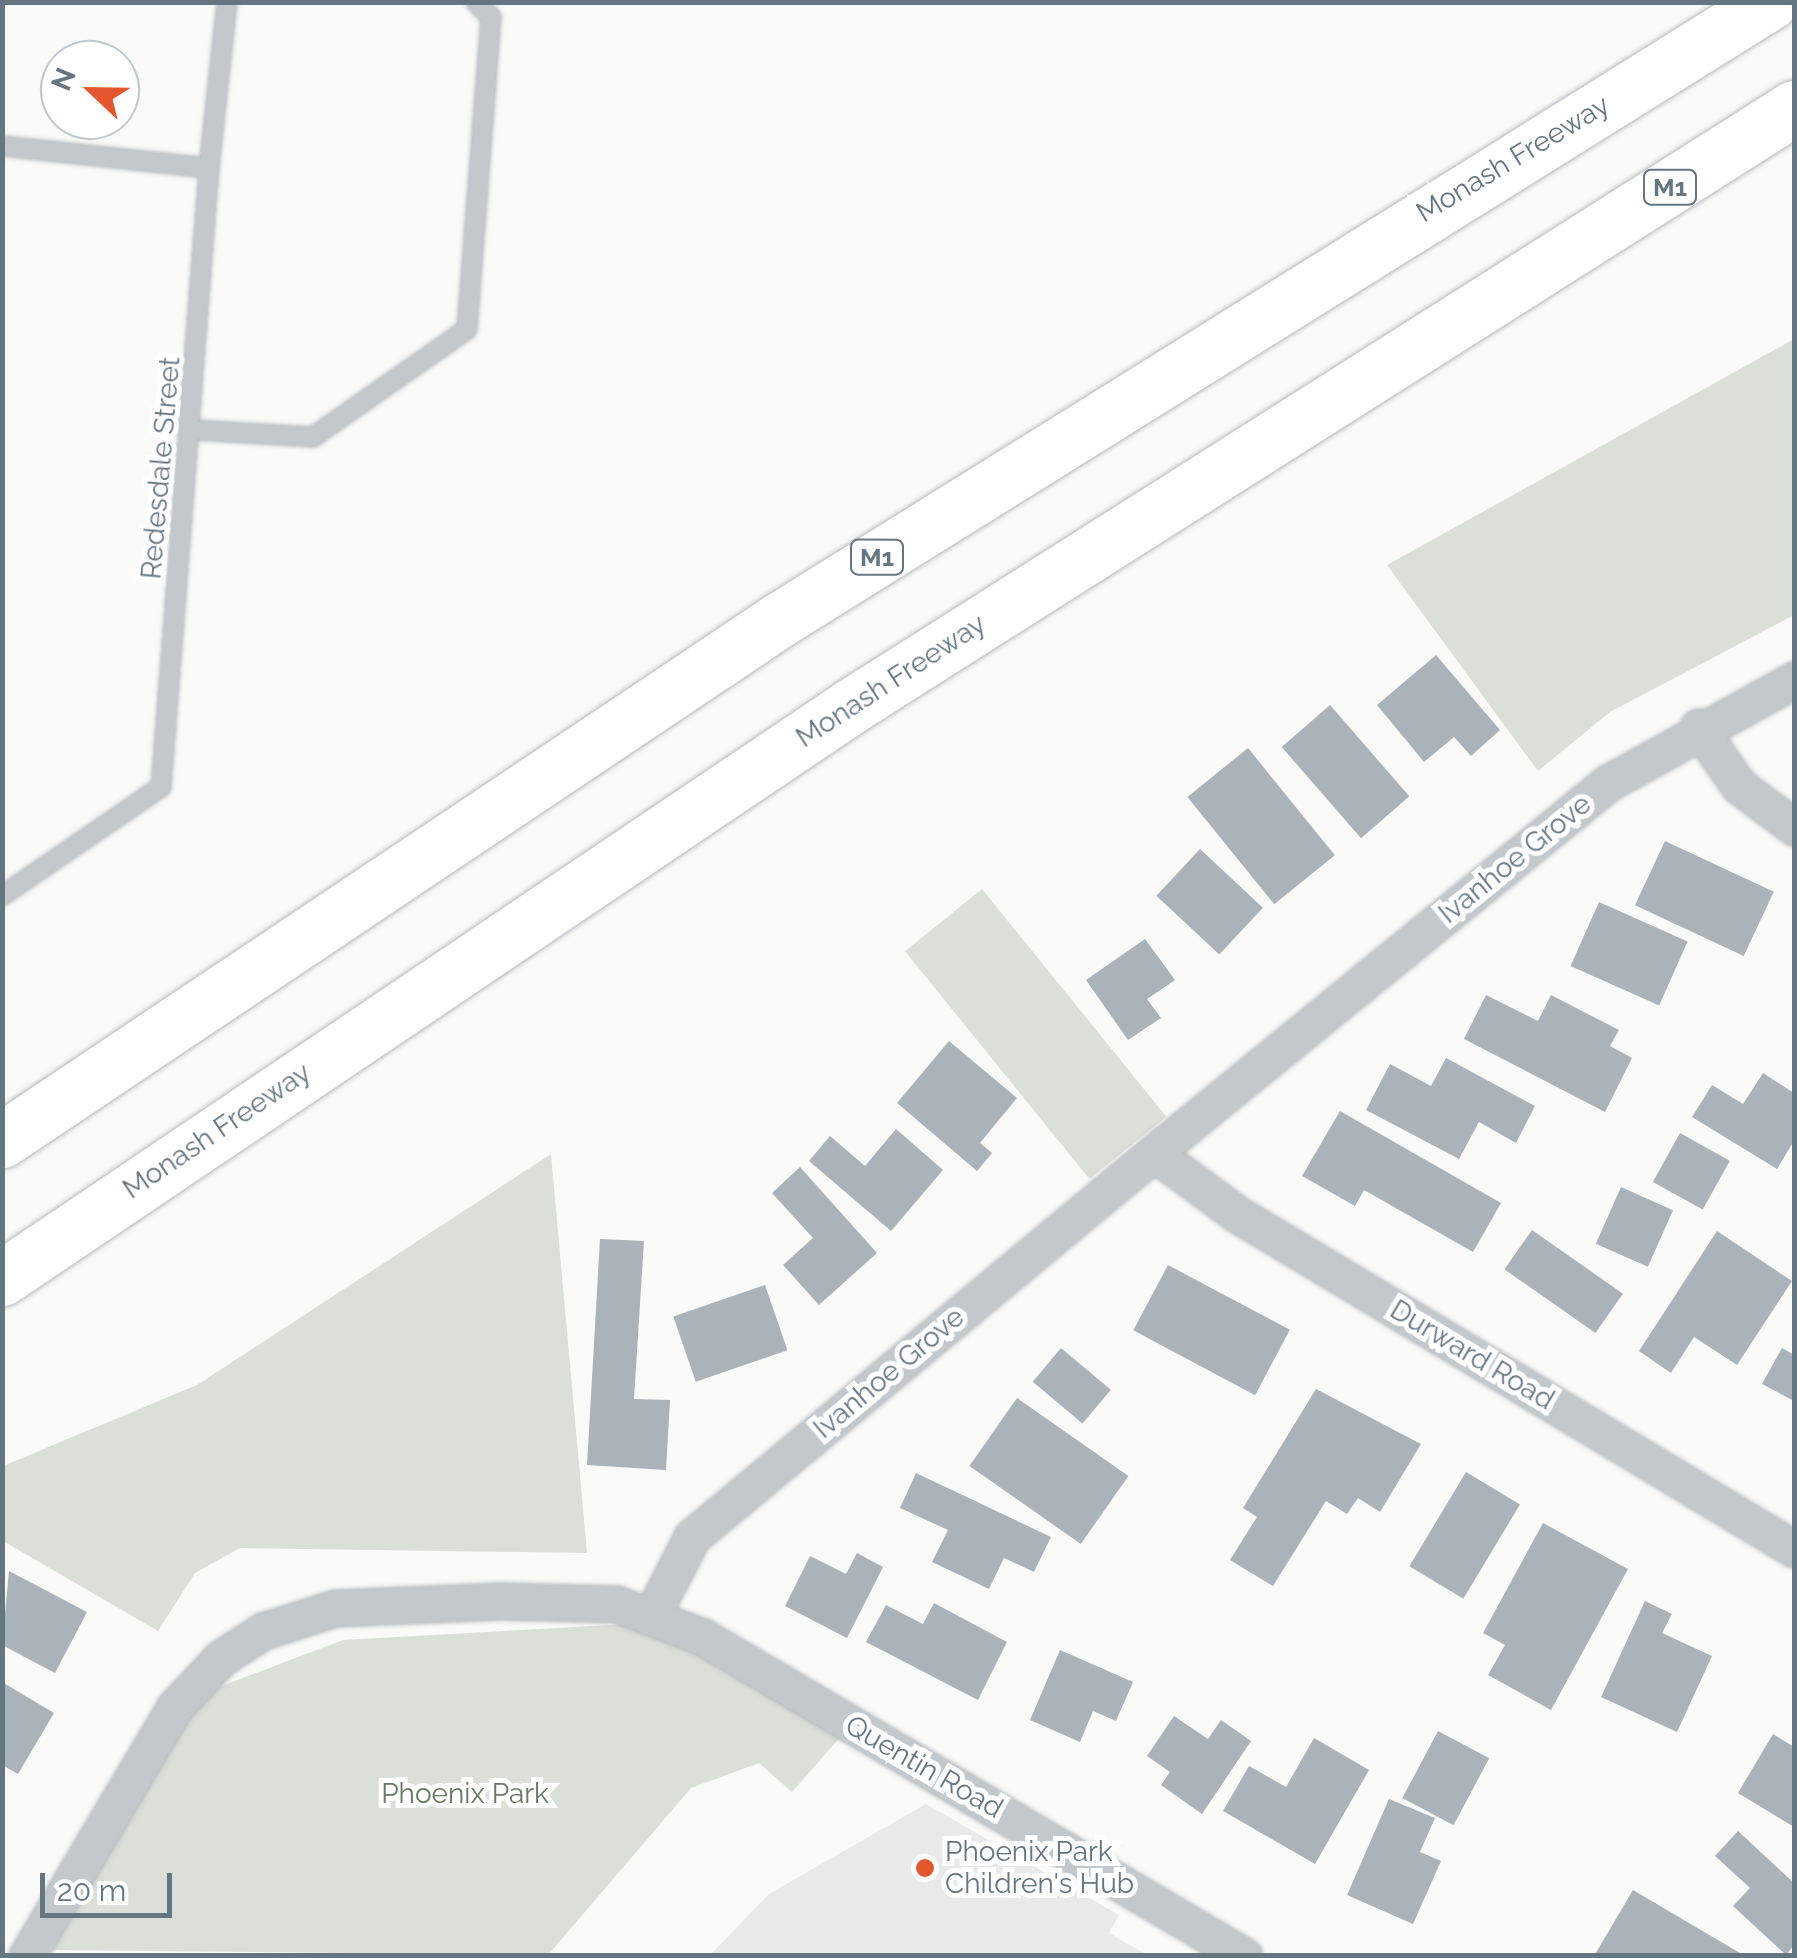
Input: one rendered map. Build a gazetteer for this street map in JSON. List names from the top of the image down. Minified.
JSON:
{"streets":{"highway":["Monash Freeway","M1"],"street":["Ivanhoe Grove","Durward Road","Quentin Road"],"lane":["Redesdale Street"]},"crossings":[["Ivanhoe Grove","Durward Road"],["Ivanhoe Grove","Quentin Road"]],"parks":["Phoenix Park"],"places":["Phoenix Park Children's Hub"],"scale_bar":"20 m","north":"left"}
